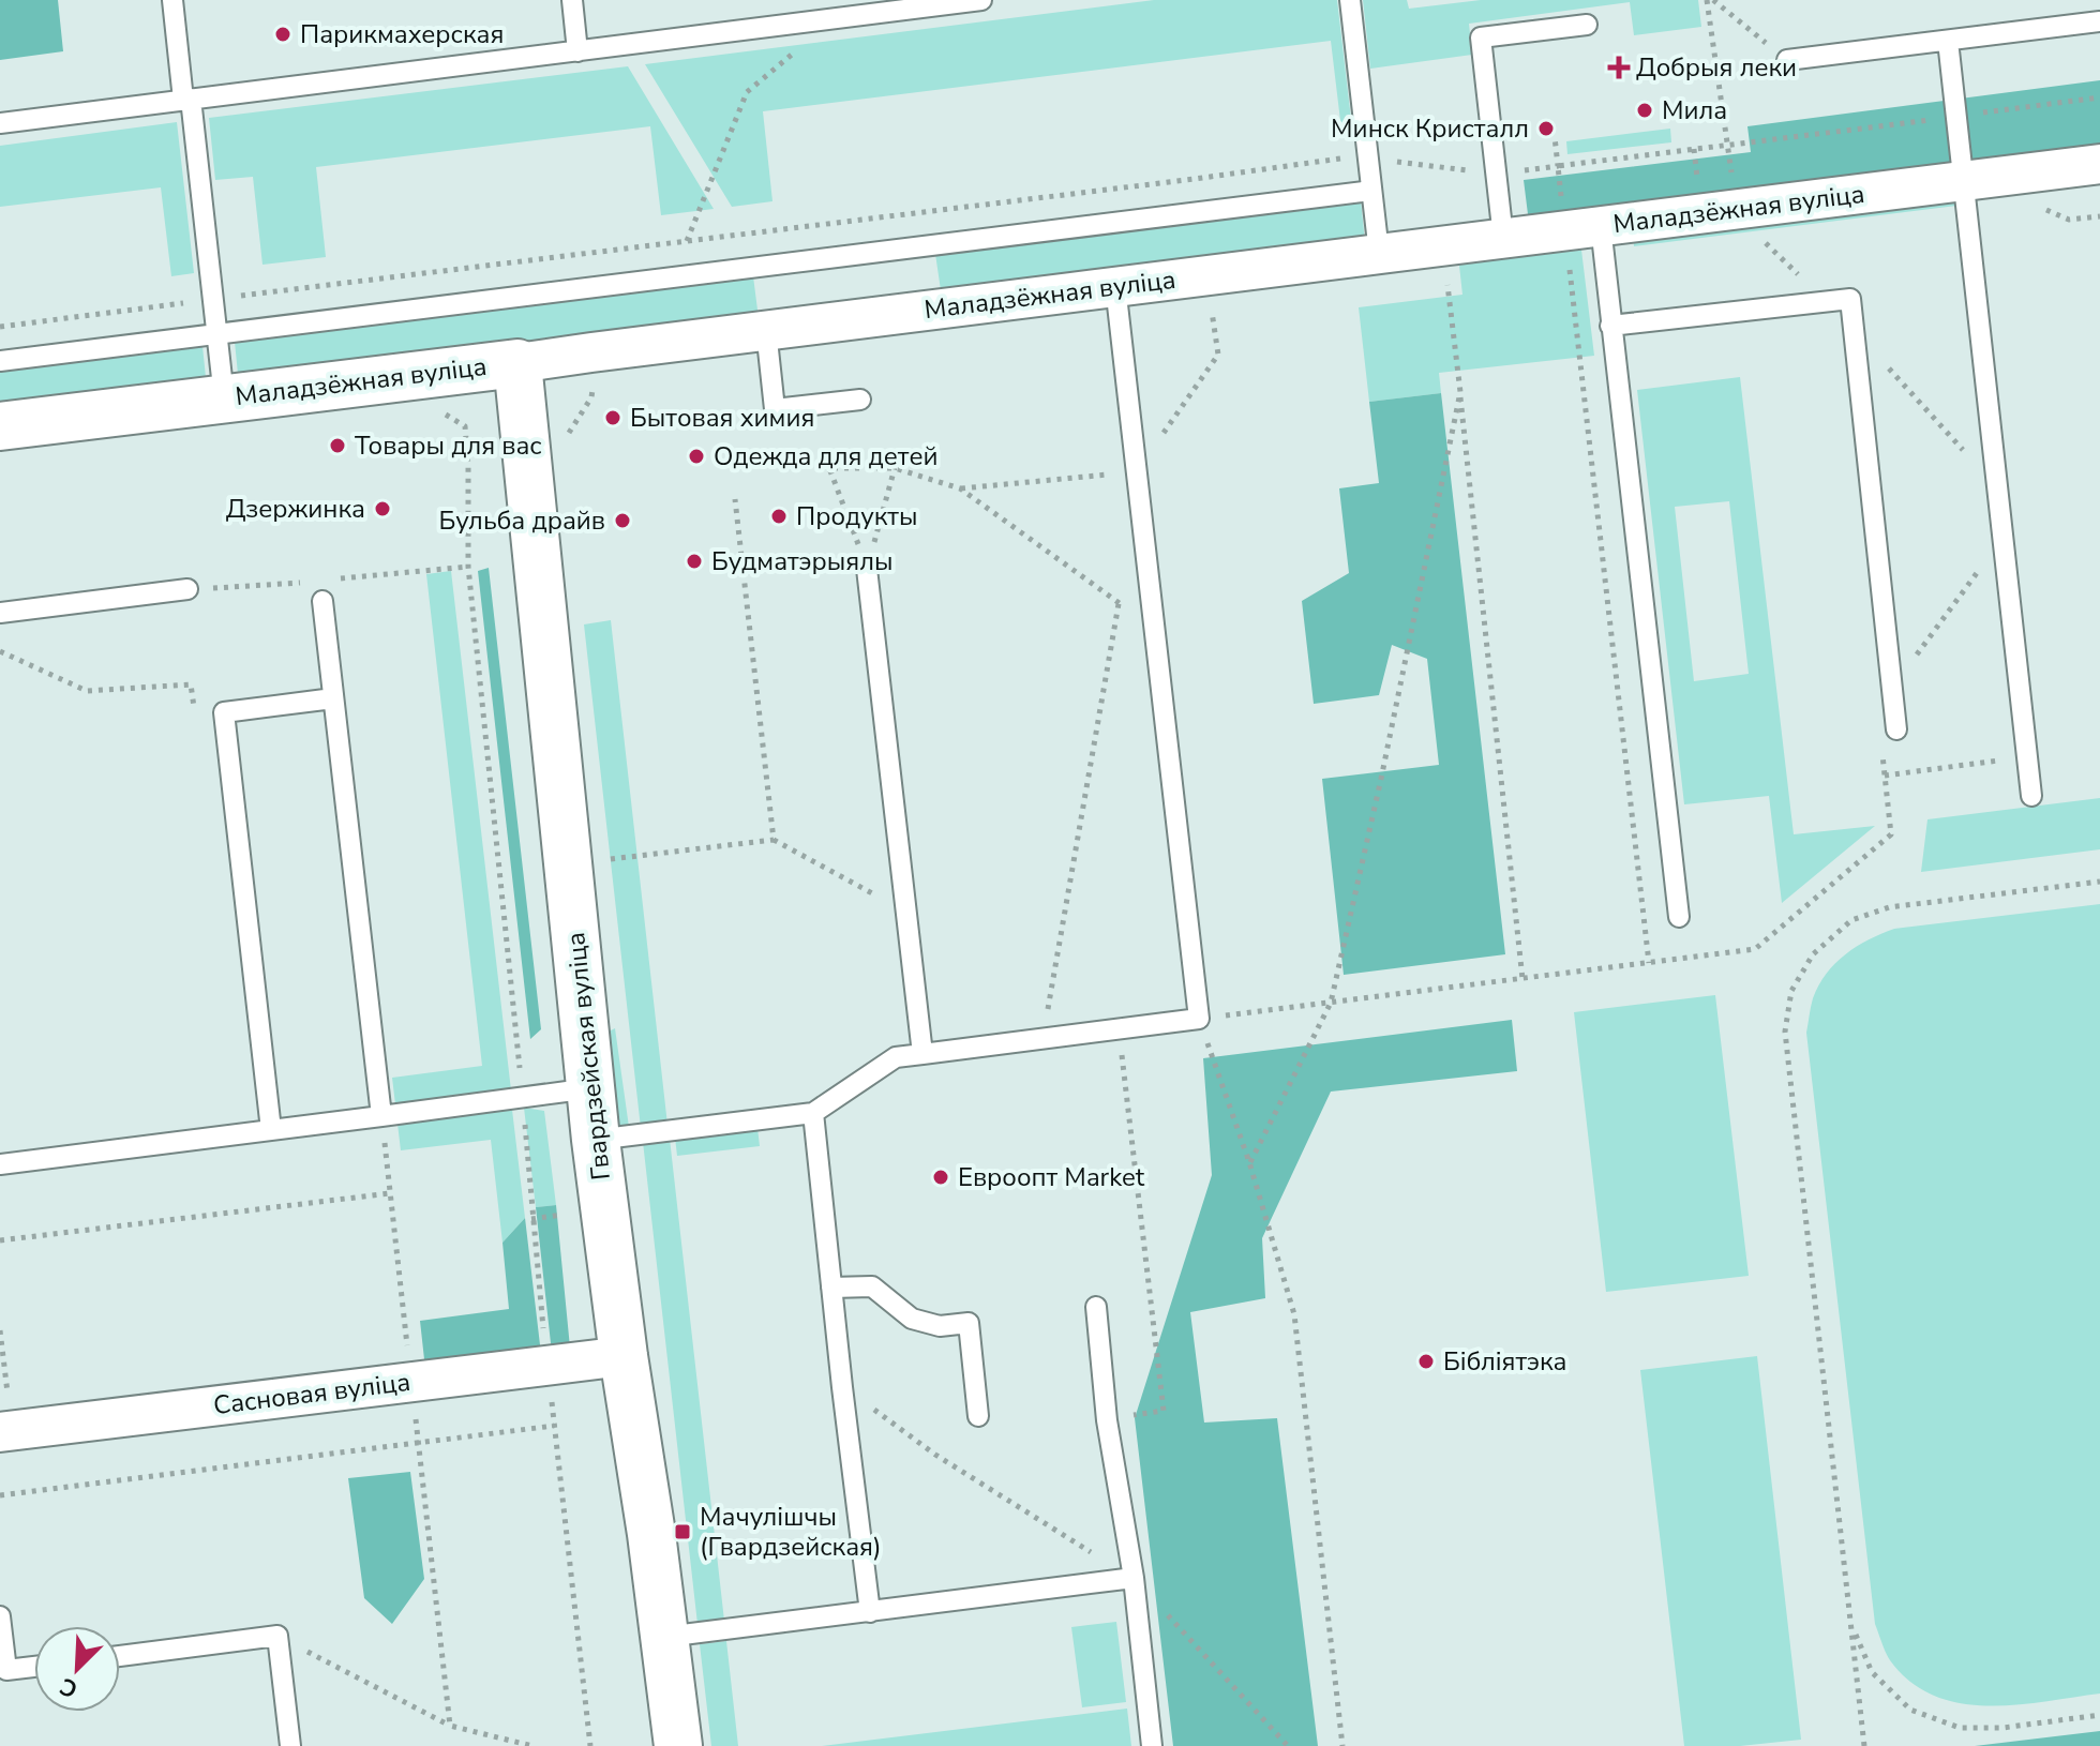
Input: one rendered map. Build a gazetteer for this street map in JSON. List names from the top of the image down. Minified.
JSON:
{"streets":{"street":["Маладзёжная вуліца","Гвардзейская вуліца","Сасновая вуліца"]},"crossings":[["Маладзёжная вуліца","Гвардзейская вуліца"],["Гвардзейская вуліца","Сасновая вуліца"]],"places":{"other":["Парикмахерская","Мила","Минск Кристалл","Бытовая химия","Товары для вас","Одежда для детей","Дзержинка","Продукты","Бульба драйв","Будматэрыялы","Евроопт Market","Бібліятэка"],"health":["Добрыя леки"],"transit":["Мачулішчы (Гвардзейская)"]},"north":"bottom left"}
